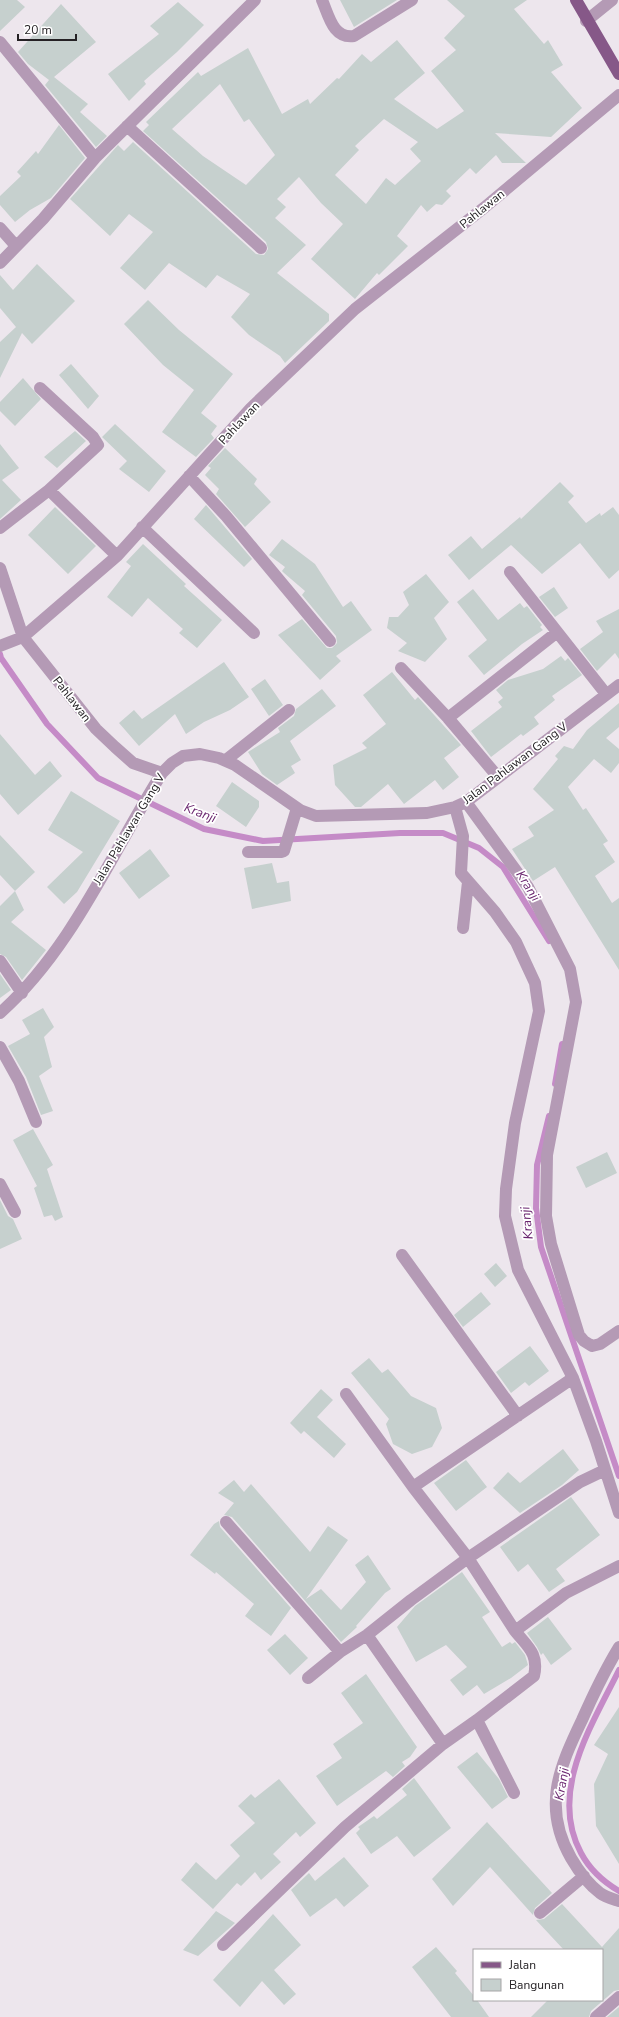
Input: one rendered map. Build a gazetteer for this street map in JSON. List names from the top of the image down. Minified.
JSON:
{"streets":{"street":["Pahlawan","Jalan Pahlawan Gang V"]},"crossings":[["Pahlawan","Jalan Pahlawan Gang V"]],"water":["Kranji"],"legend":["Jalan","Bangunan"],"scale_bar":"20 m"}
